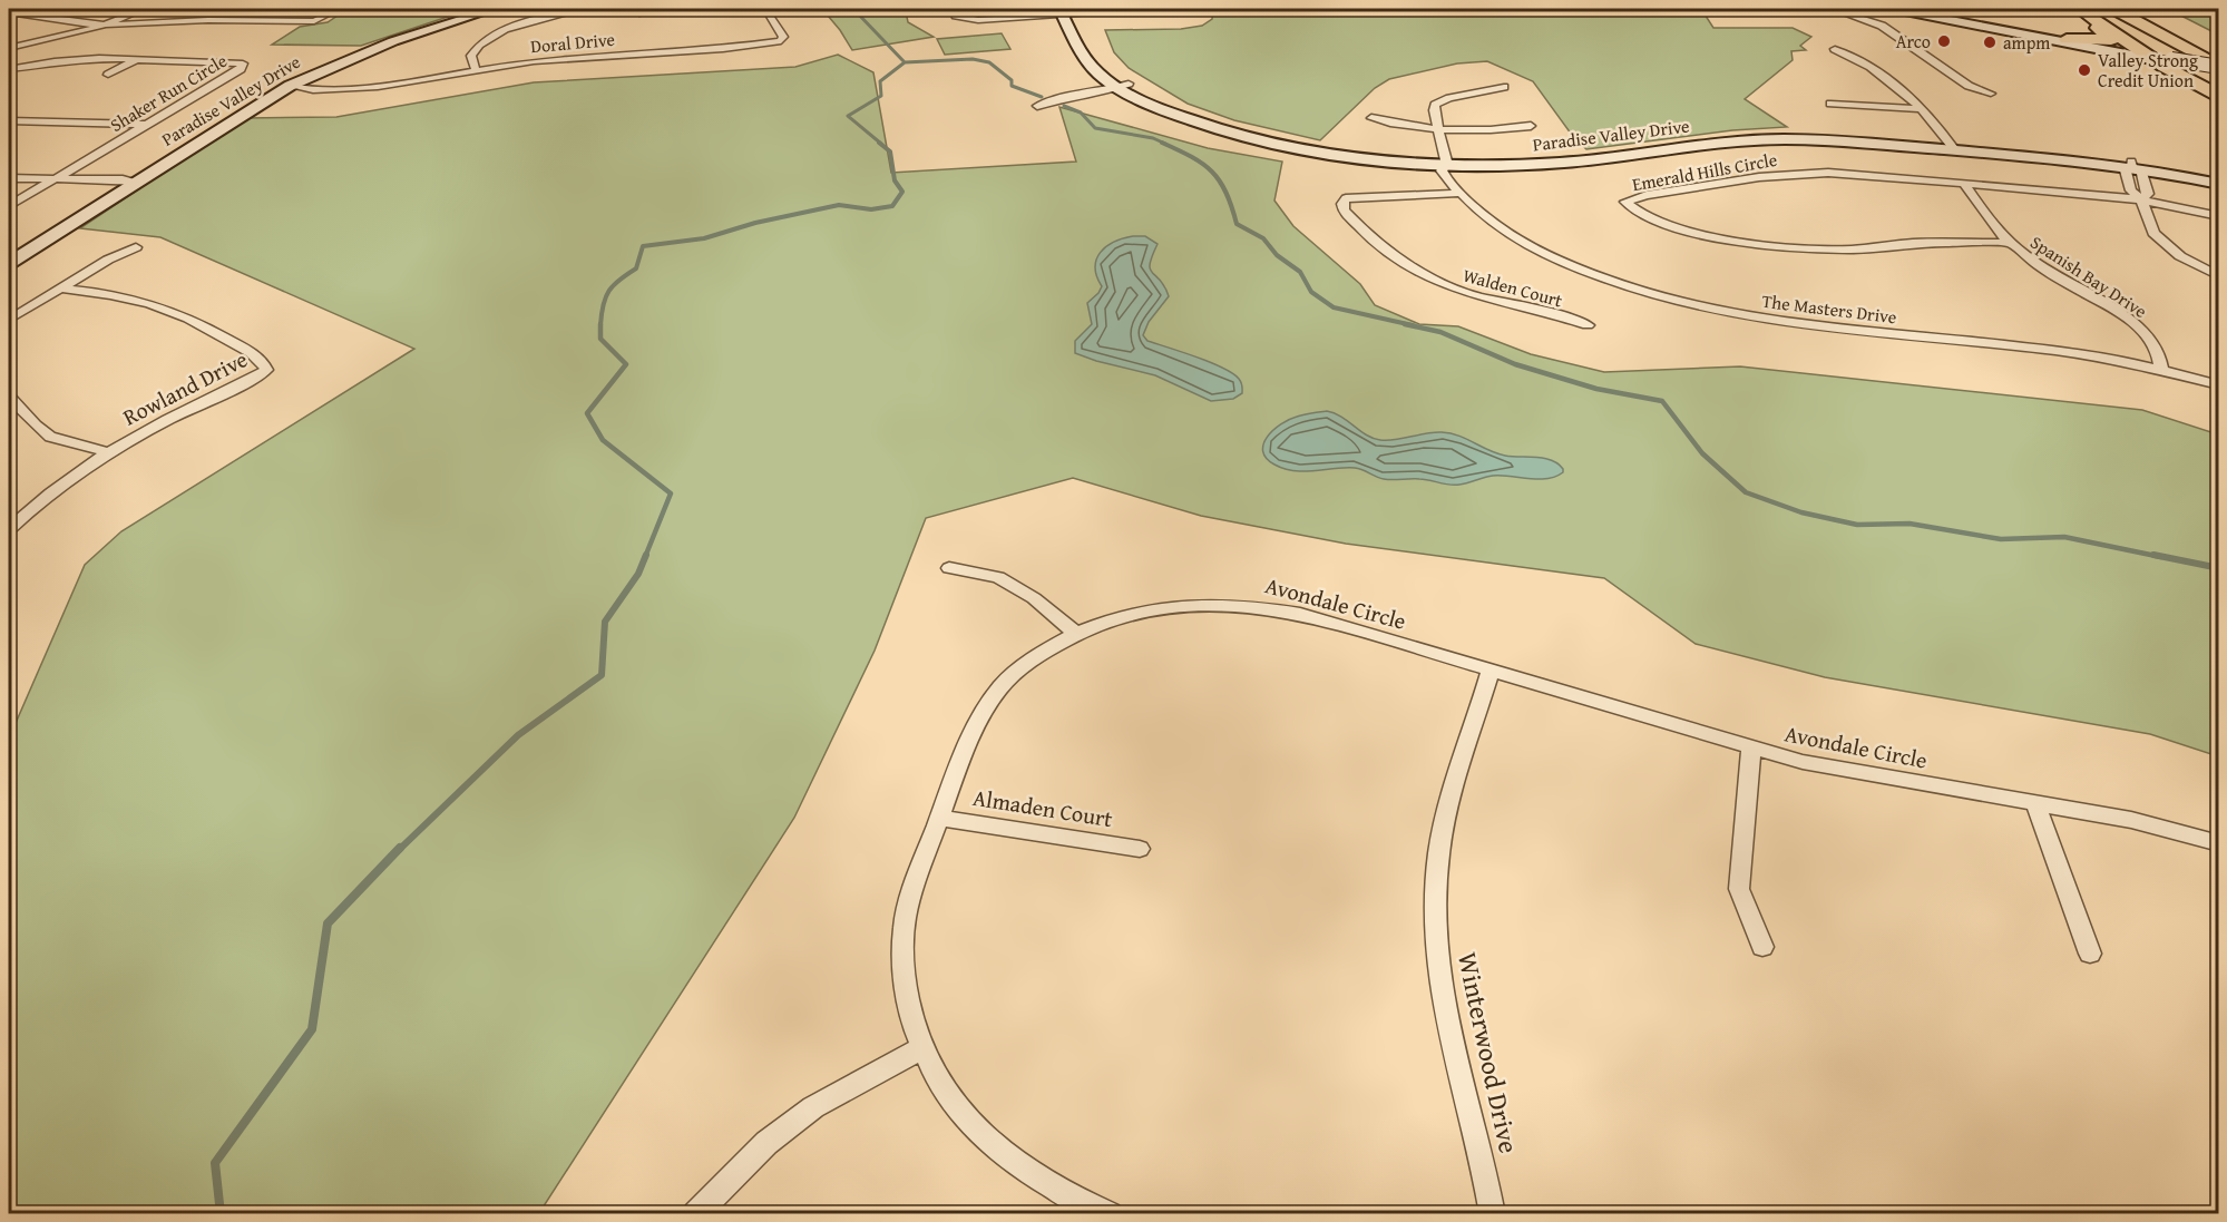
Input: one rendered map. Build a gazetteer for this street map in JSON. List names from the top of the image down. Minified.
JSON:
{"streets":{"street":["Doral Drive","Shaker Run Circle","Paradise Valley Drive","Emerald Hills Circle","Spanish Bay Drive","Walden Court","The Masters Drive","Rowland Drive","Avondale Circle","Almaden Court","Winterwood Drive"]},"crossings":[["Doral Drive","Paradise Valley Drive"],["Paradise Valley Drive","The Masters Drive"],["Emerald Hills Circle","Spanish Bay Drive"],["Spanish Bay Drive","The Masters Drive"],["Walden Court","The Masters Drive"],["Avondale Circle","Almaden Court"],["Avondale Circle","Winterwood Drive"]],"places":["Arco","ampm","Valley Strong Credit Union"]}
